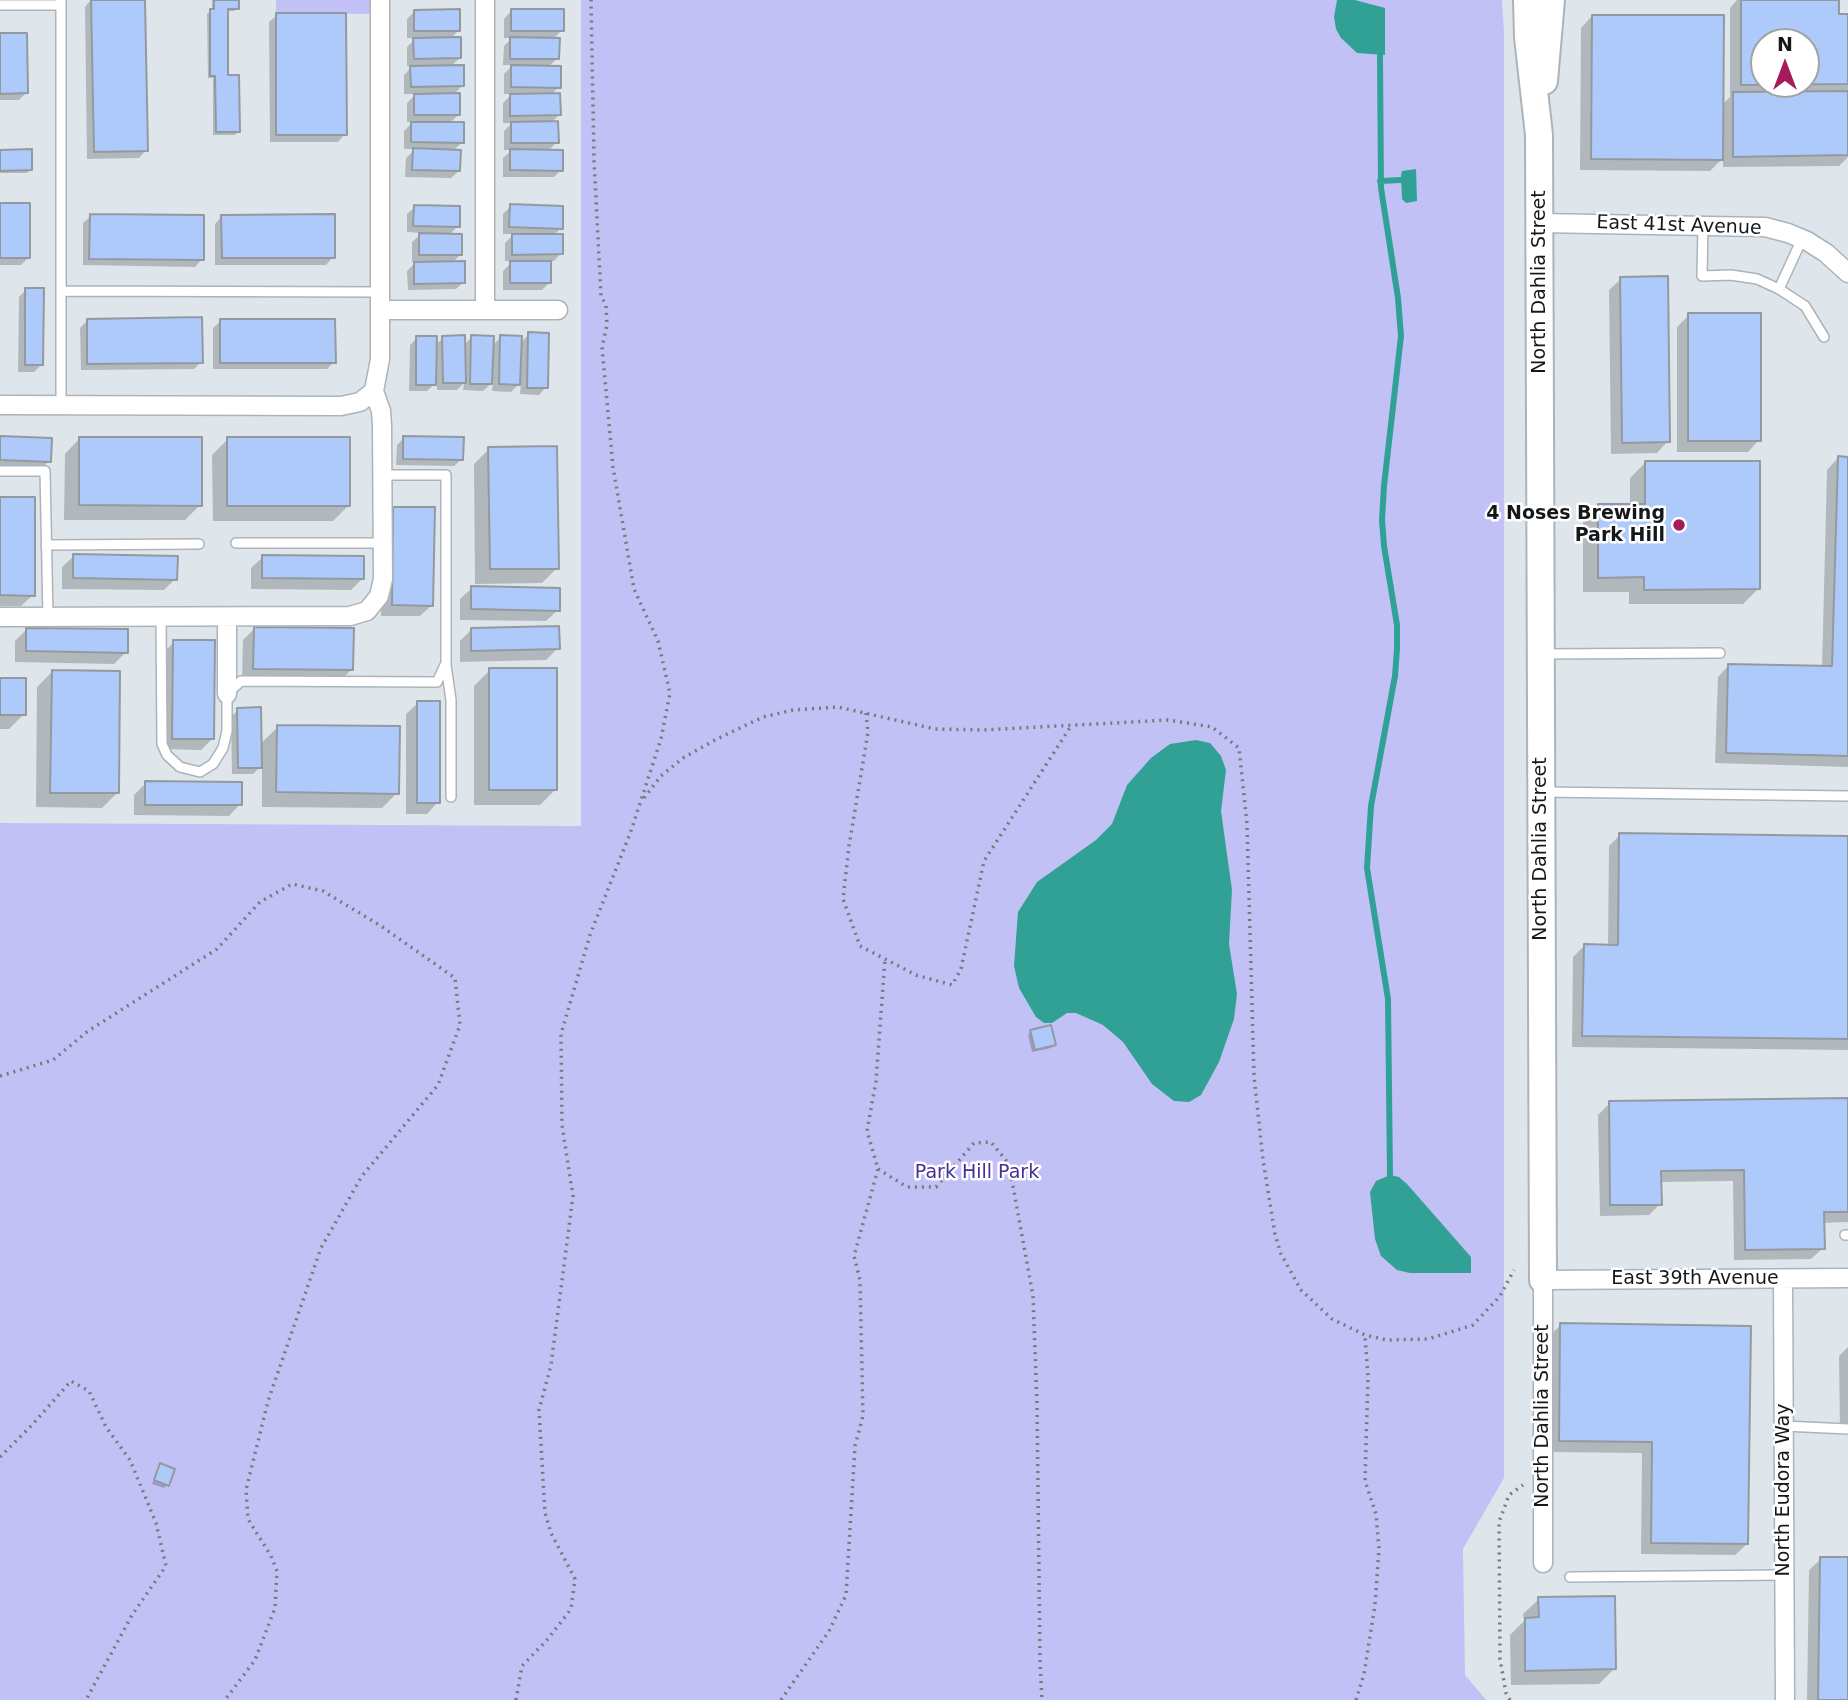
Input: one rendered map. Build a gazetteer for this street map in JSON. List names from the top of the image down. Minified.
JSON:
{"streets":{"street":["East 41st Avenue","North Dahlia Street","East 39th Avenue","North Eudora Way"]},"crossings":[["East 41st Avenue","North Dahlia Street"],["North Dahlia Street","East 39th Avenue"],["East 39th Avenue","North Eudora Way"]],"parks":["Park Hill Park"],"places":["4 Noses Brewing Park Hill"],"north":"top"}
